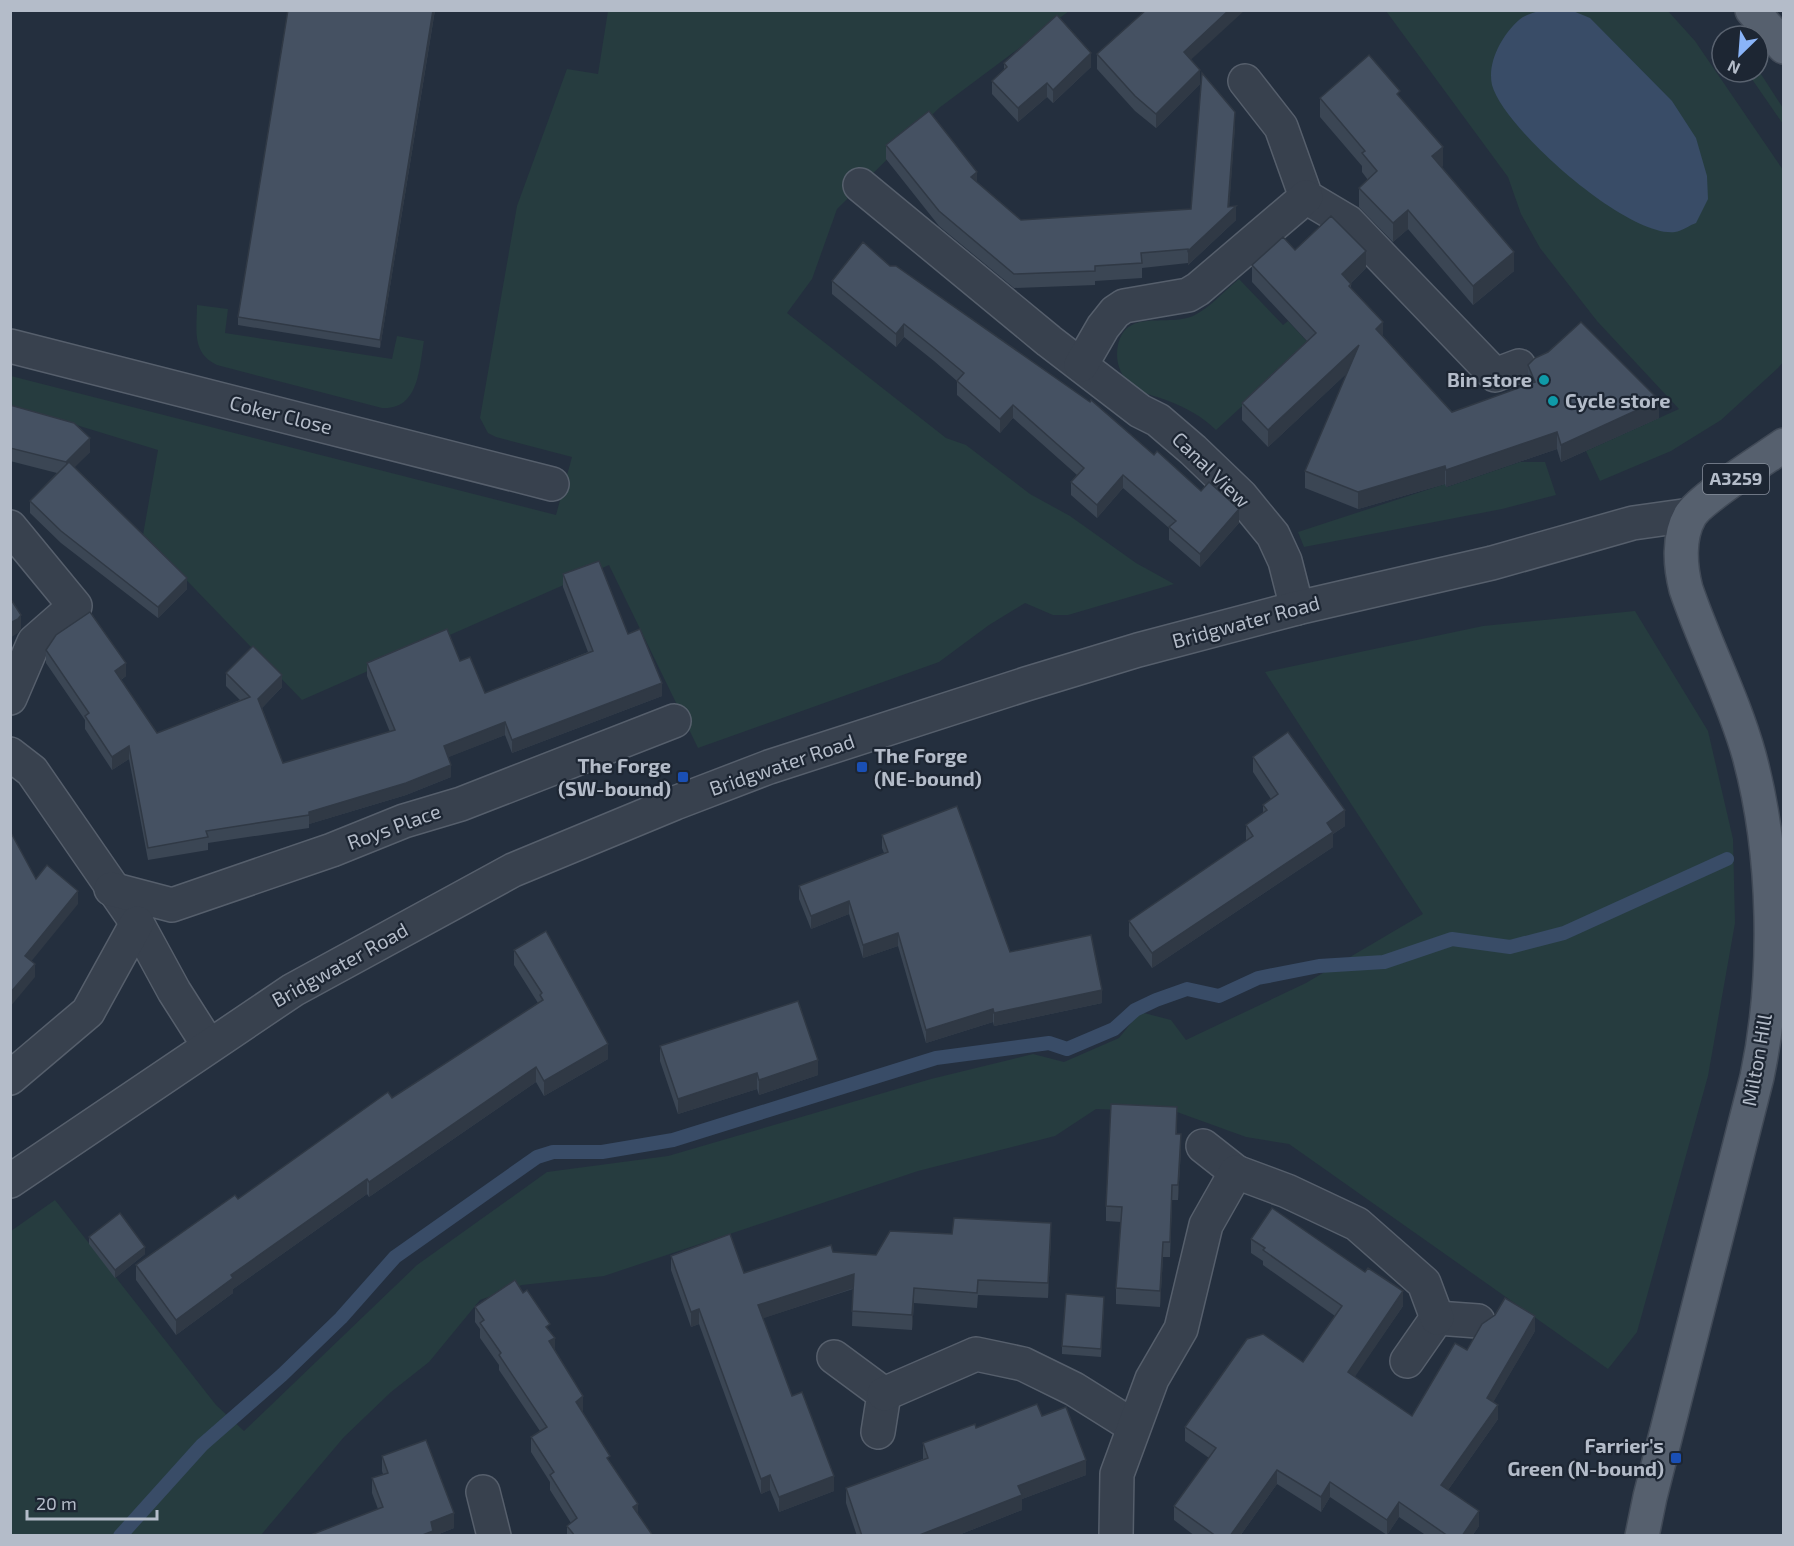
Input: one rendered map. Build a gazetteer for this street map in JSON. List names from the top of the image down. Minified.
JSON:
{"streets":{"main road":["A3259","Milton Hill"],"street":["Coker Close","Canal View","Bridgwater Road","Roys Place"]},"crossings":[["Canal View","Bridgwater Road"],["A3259","Bridgwater Road"],["A3259","Milton Hill"],["Bridgwater Road","Milton Hill"]],"places":{"other":["Bin store","Cycle store"],"transit":["The Forge (NE-bound)","The Forge (SW-bound)","Farrier's Green (N-bound)"]},"scale_bar":"20 m","north":"bottom left"}
